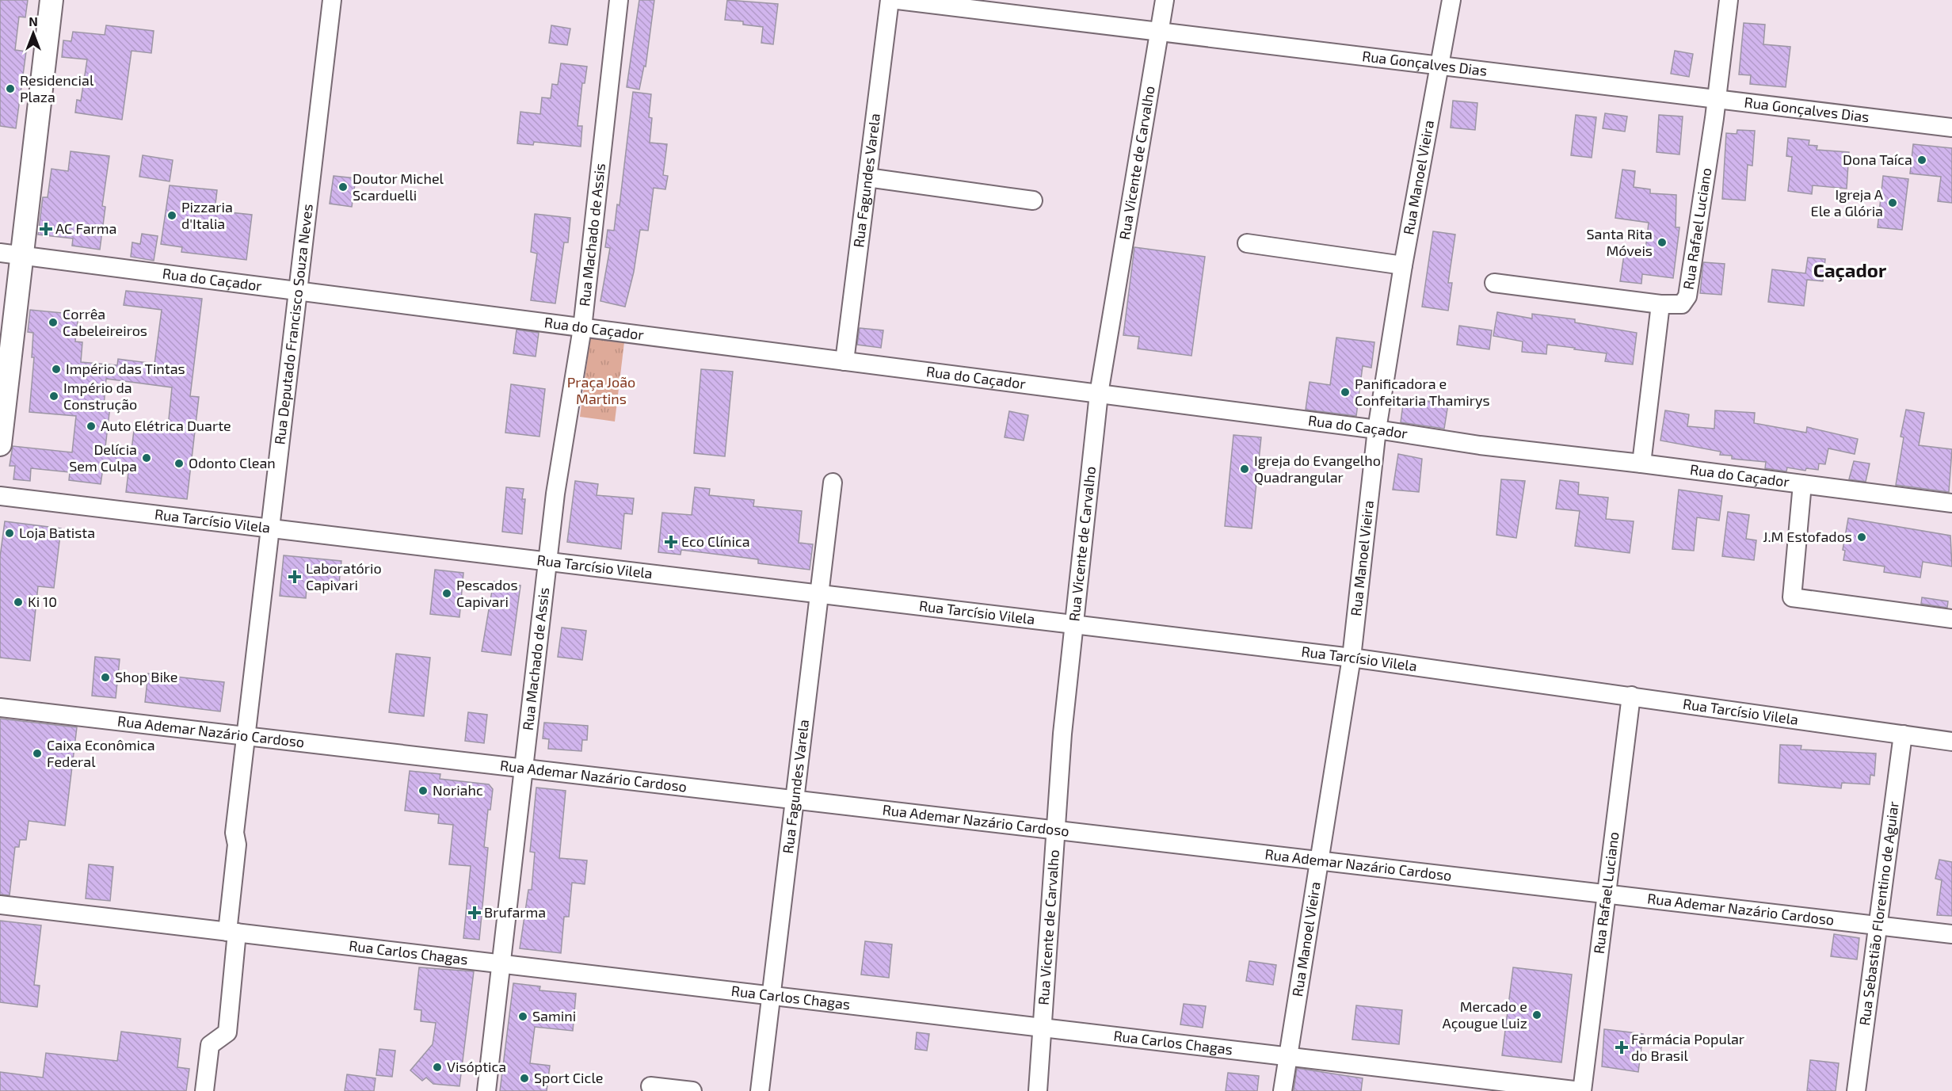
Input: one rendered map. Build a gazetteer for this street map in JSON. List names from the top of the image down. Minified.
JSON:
{"streets":{"street":["Rua Gonçalves Dias","Rua Vicente de Carvalho","Rua Manoel Vieira","Rua Fagundes Varela","Rua Rafael Luciano","Rua Machado de Assis","Rua do Caçador","Rua Deputado Francisco Souza Neves","Rua Tarcísio Vilela","Rua Ademar Nazário Cardoso","Rua Sebastião Florentino de Aguiar","Rua Carlos Chagas"]},"crossings":[["Rua Gonçalves Dias","Rua Vicente de Carvalho"],["Rua Gonçalves Dias","Rua Manoel Vieira"],["Rua Gonçalves Dias","Rua Rafael Luciano"],["Rua Vicente de Carvalho","Rua do Caçador"],["Rua Vicente de Carvalho","Rua Tarcísio Vilela"],["Rua Vicente de Carvalho","Rua Ademar Nazário Cardoso"],["Rua Vicente de Carvalho","Rua Carlos Chagas"],["Rua Manoel Vieira","Rua do Caçador"],["Rua Manoel Vieira","Rua Tarcísio Vilela"],["Rua Manoel Vieira","Rua Ademar Nazário Cardoso"],["Rua Manoel Vieira","Rua Carlos Chagas"],["Rua Fagundes Varela","Rua do Caçador"],["Rua Fagundes Varela","Rua Tarcísio Vilela"],["Rua Fagundes Varela","Rua Ademar Nazário Cardoso"],["Rua Fagundes Varela","Rua Carlos Chagas"],["Rua Rafael Luciano","Rua Tarcísio Vilela"],["Rua Rafael Luciano","Rua Ademar Nazário Cardoso"],["Rua Rafael Luciano","Rua Carlos Chagas"],["Rua Machado de Assis","Rua do Caçador"],["Rua Machado de Assis","Rua Tarcísio Vilela"],["Rua Machado de Assis","Rua Ademar Nazário Cardoso"],["Rua Machado de Assis","Rua Carlos Chagas"],["Rua do Caçador","Rua Deputado Francisco Souza Neves"],["Rua Deputado Francisco Souza Neves","Rua Tarcísio Vilela"],["Rua Deputado Francisco Souza Neves","Rua Ademar Nazário Cardoso"],["Rua Deputado Francisco Souza Neves","Rua Carlos Chagas"],["Rua Tarcísio Vilela","Rua Sebastião Florentino de Aguiar"],["Rua Ademar Nazário Cardoso","Rua Sebastião Florentino de Aguiar"]],"districts":["Caçador"],"parks":["Praça João Martins"],"places":{"other":["Residencial Plaza","Dona Taíca","Doutor Michel Scarduelli","Igreja A Ele a Glória","Pizzaria d'Italia","Santa Rita Móveis","Corrêa Cabeleireiros","Império das Tintas","Panificadora e Confeitaria Thamirys","Império da Construção","Auto Elétrica Duarte","Delícia Sem Culpa","Odonto Clean","Igreja do Evangelho Quadrangular","Loja Batista","J.M Estofados","Pescados Capivari","Ki 10","Shop Bike","Caixa Econômica Federal","Noriahc","Mercado e Açougue Luiz","Samini","Visóptica","Sport Cicle"],"health":["AC Farma","Eco Clínica","Laboratório Capivari","Brufarma","Farmácia Popular do Brasil"]},"north":"top"}
